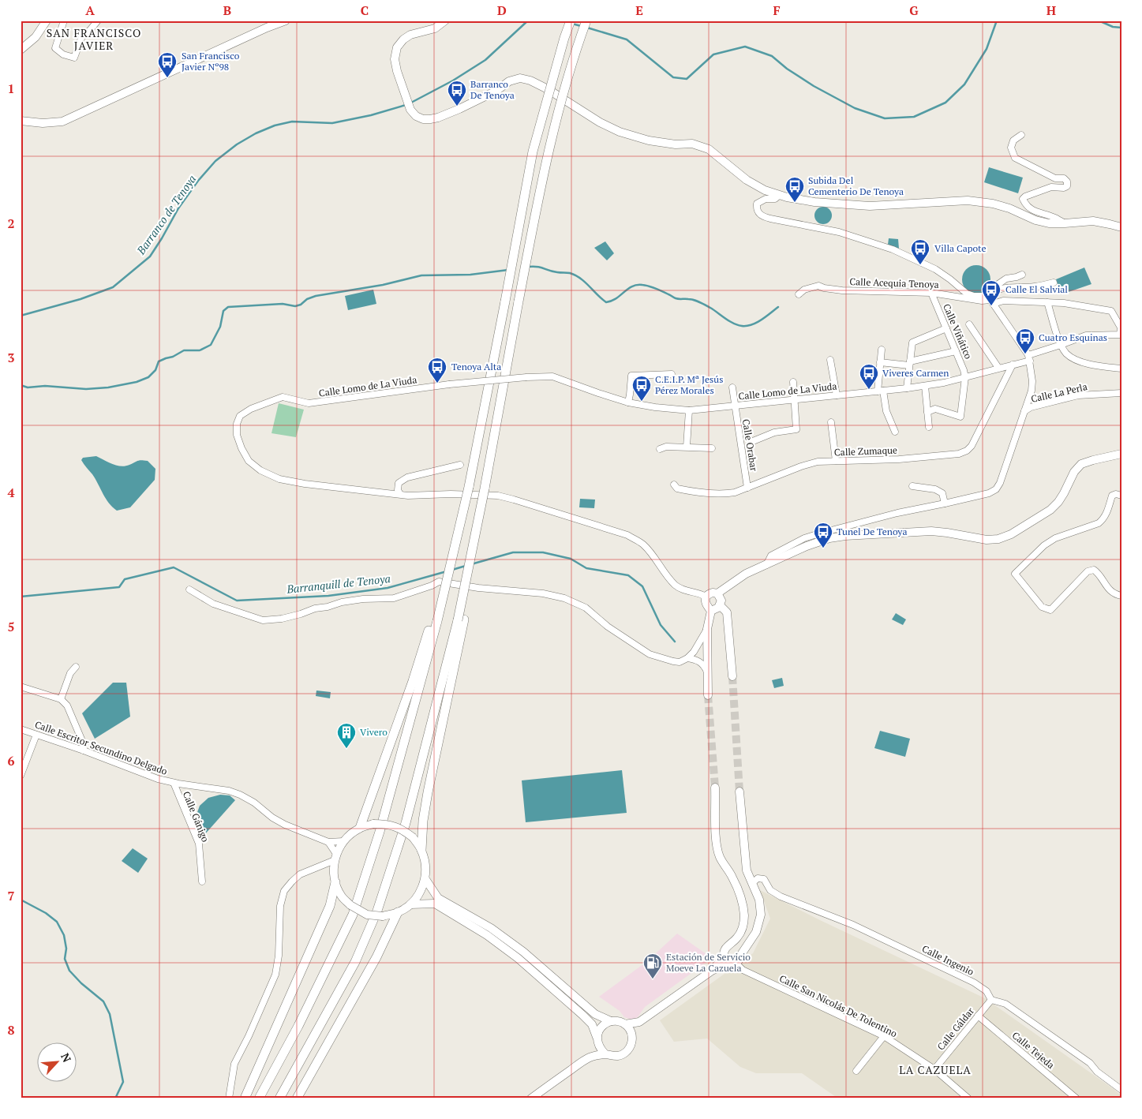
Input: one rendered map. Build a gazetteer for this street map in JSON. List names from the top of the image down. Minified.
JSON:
{"streets":{"street":["Calle Acequia Tenoya","Calle Viñático","Calle Lomo de La Viuda","Calle La Perla","Calle Orabar","Calle Zumaque","Calle Escritor Secundino Delgado","Calle Gánigo","Calle Ingenio","Calle San Nicolás De Tolentino","Calle Gáldar","Calle Tejeda"]},"crossings":[["Calle Acequia Tenoya","Calle Viñático"],["Calle Acequia Tenoya","Calle Lomo de La Viuda"],["Calle Viñático","Calle Lomo de La Viuda"],["Calle Lomo de La Viuda","Calle Orabar"],["Calle Lomo de La Viuda","Calle Zumaque"],["Calle Orabar","Calle Zumaque"],["Calle Escritor Secundino Delgado","Calle Gánigo"],["Calle Ingenio","Calle Gáldar"],["Calle San Nicolás De Tolentino","Calle Gáldar"],["Calle Gáldar","Calle Tejeda"]],"districts":["SAN FRANCISCO JAVIER","LA CAZUELA"],"water":["Barranco de Tenoya","Barranquill de Tenoya"],"places":{"bus stop":["San Francisco Javier Nº98","Barranco De Tenoya","Subida Del Cementerio De Tenoya","Villa Capote","Calle El Salvial","Cuatro Esquinas","Tenoya Alta","Viveres Carmen","C.E.I.P. Mª Jesús Pérez Morales","Tunel De Tenoya"],"building":["Vivero"],"fuel station":["Estación de Servicio Moeve La Cazuela"]},"north":"top right","grid":{"columns":["A","B","C","D","E","F","G","H"],"rows":["1","2","3","4","5","6","7","8"]}}
